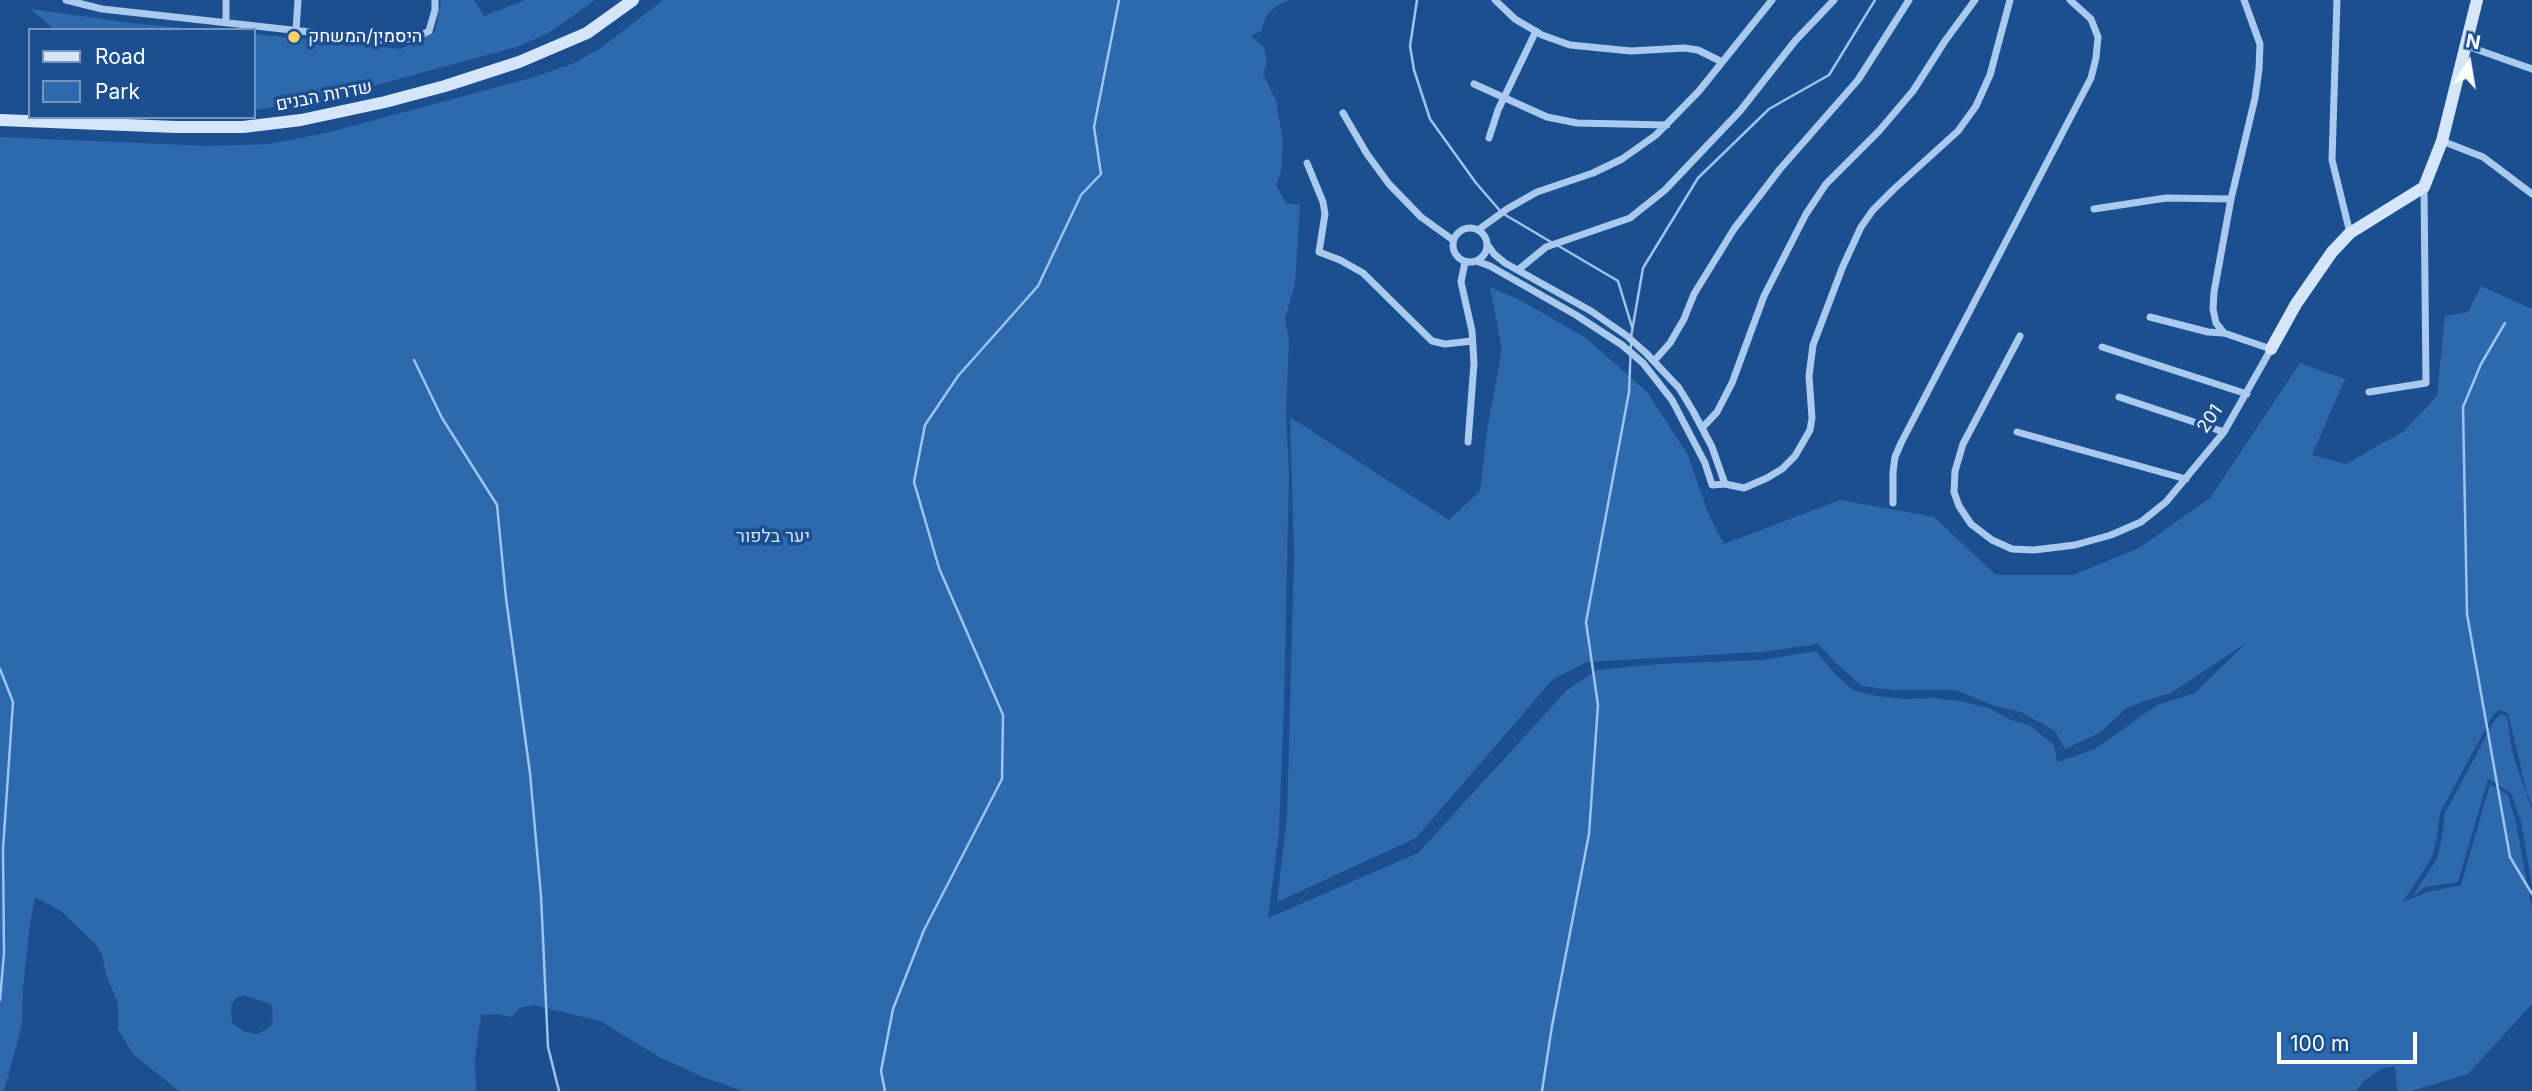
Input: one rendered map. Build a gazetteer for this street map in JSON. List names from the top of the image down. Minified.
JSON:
{"streets":{"main road":["שדרות הבנים","201"]},"parks":["יער בלפור"],"places":["היסמין/המשחק"],"legend":["Road","Park"],"scale_bar":"100 m","north":"top"}
